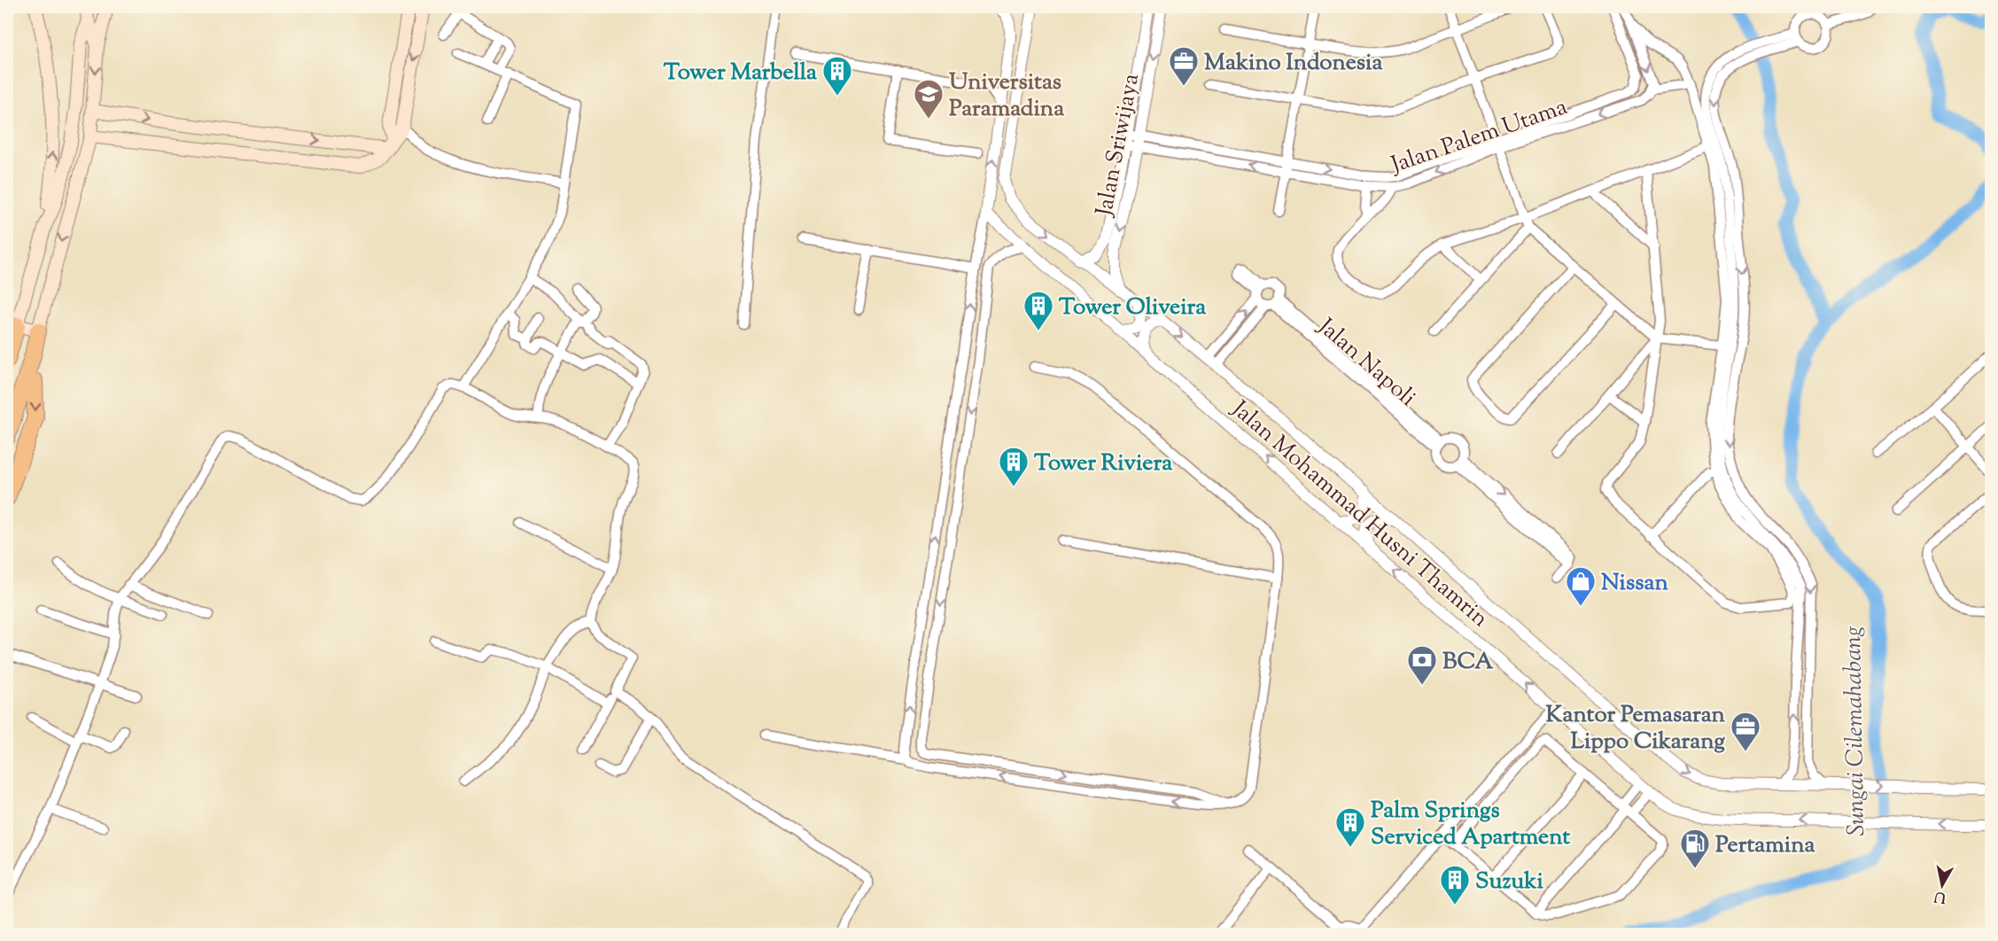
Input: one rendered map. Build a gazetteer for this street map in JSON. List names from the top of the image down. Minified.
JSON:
{"streets":{"street":["Jalan Palem Utama","Jalan Sriwijaya","Jalan Napoli","Jalan Mohammad Husni Thamrin"]},"crossings":[["Jalan Palem Utama","Jalan Sriwijaya"],["Jalan Sriwijaya","Jalan Mohammad Husni Thamrin"]],"water":["Sungai Cilemahabang"],"places":{"office":["Makino Indonesia","Kantor Pemasaran Lippo Cikarang"],"building":["Tower Marbella","Tower Oliveira","Tower Riviera","Palm Springs Serviced Apartment","Suzuki"],"school or university":["Universitas Paramadina"],"shop":["Nissan"],"bank":["BCA"],"fuel station":["Pertamina"]},"north":"bottom"}
